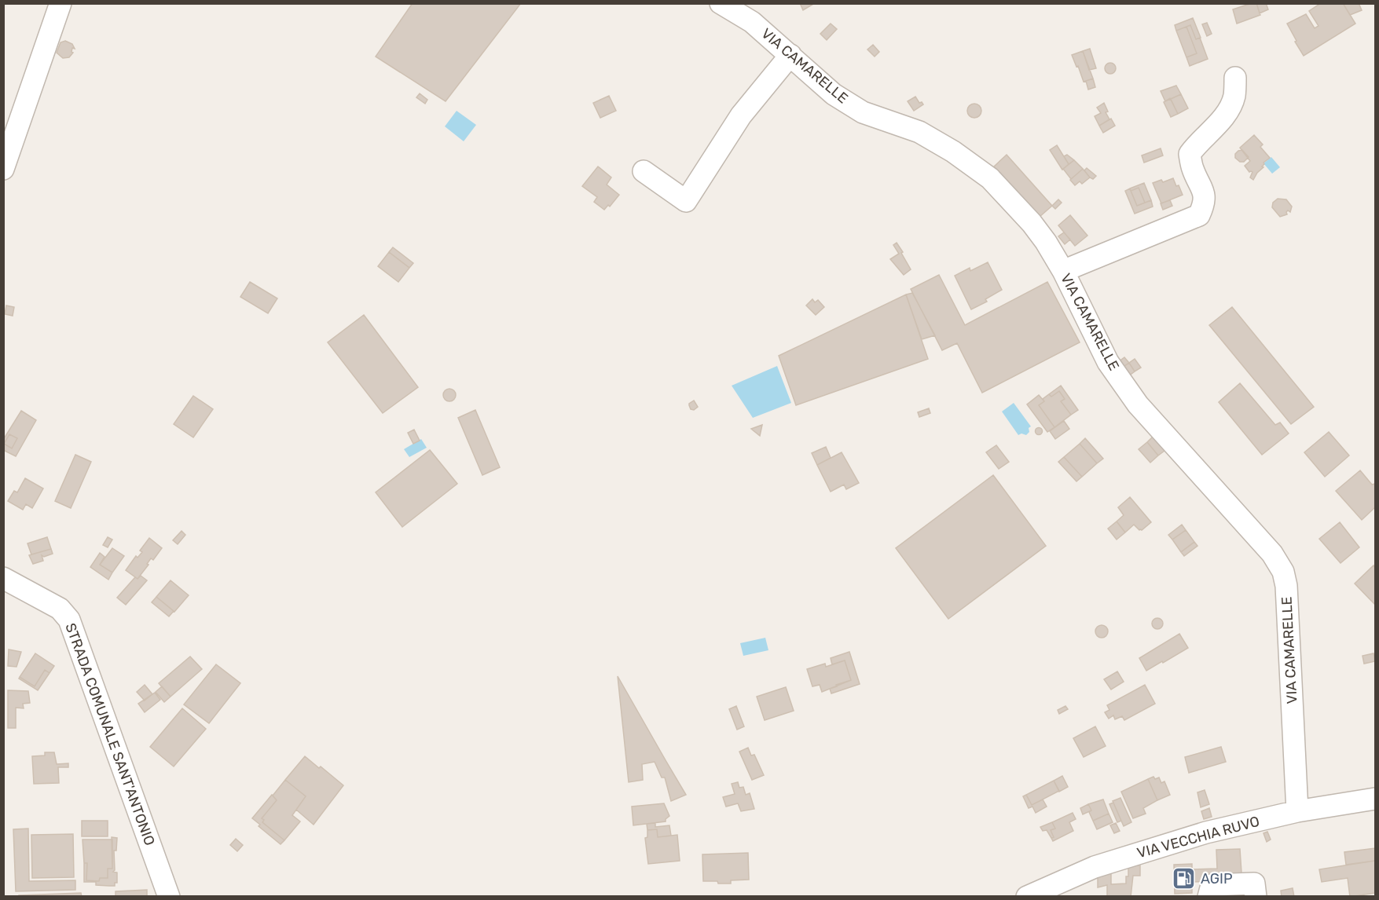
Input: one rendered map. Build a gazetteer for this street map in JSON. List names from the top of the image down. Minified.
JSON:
{"streets":{"street":["VIA CAMARELLE","STRADA COMUNALE SANT'ANTONIO","VIA VECCHIA RUVO"]},"crossings":[["VIA CAMARELLE","VIA VECCHIA RUVO"]],"places":{"fuel station":["AGIP"]}}
